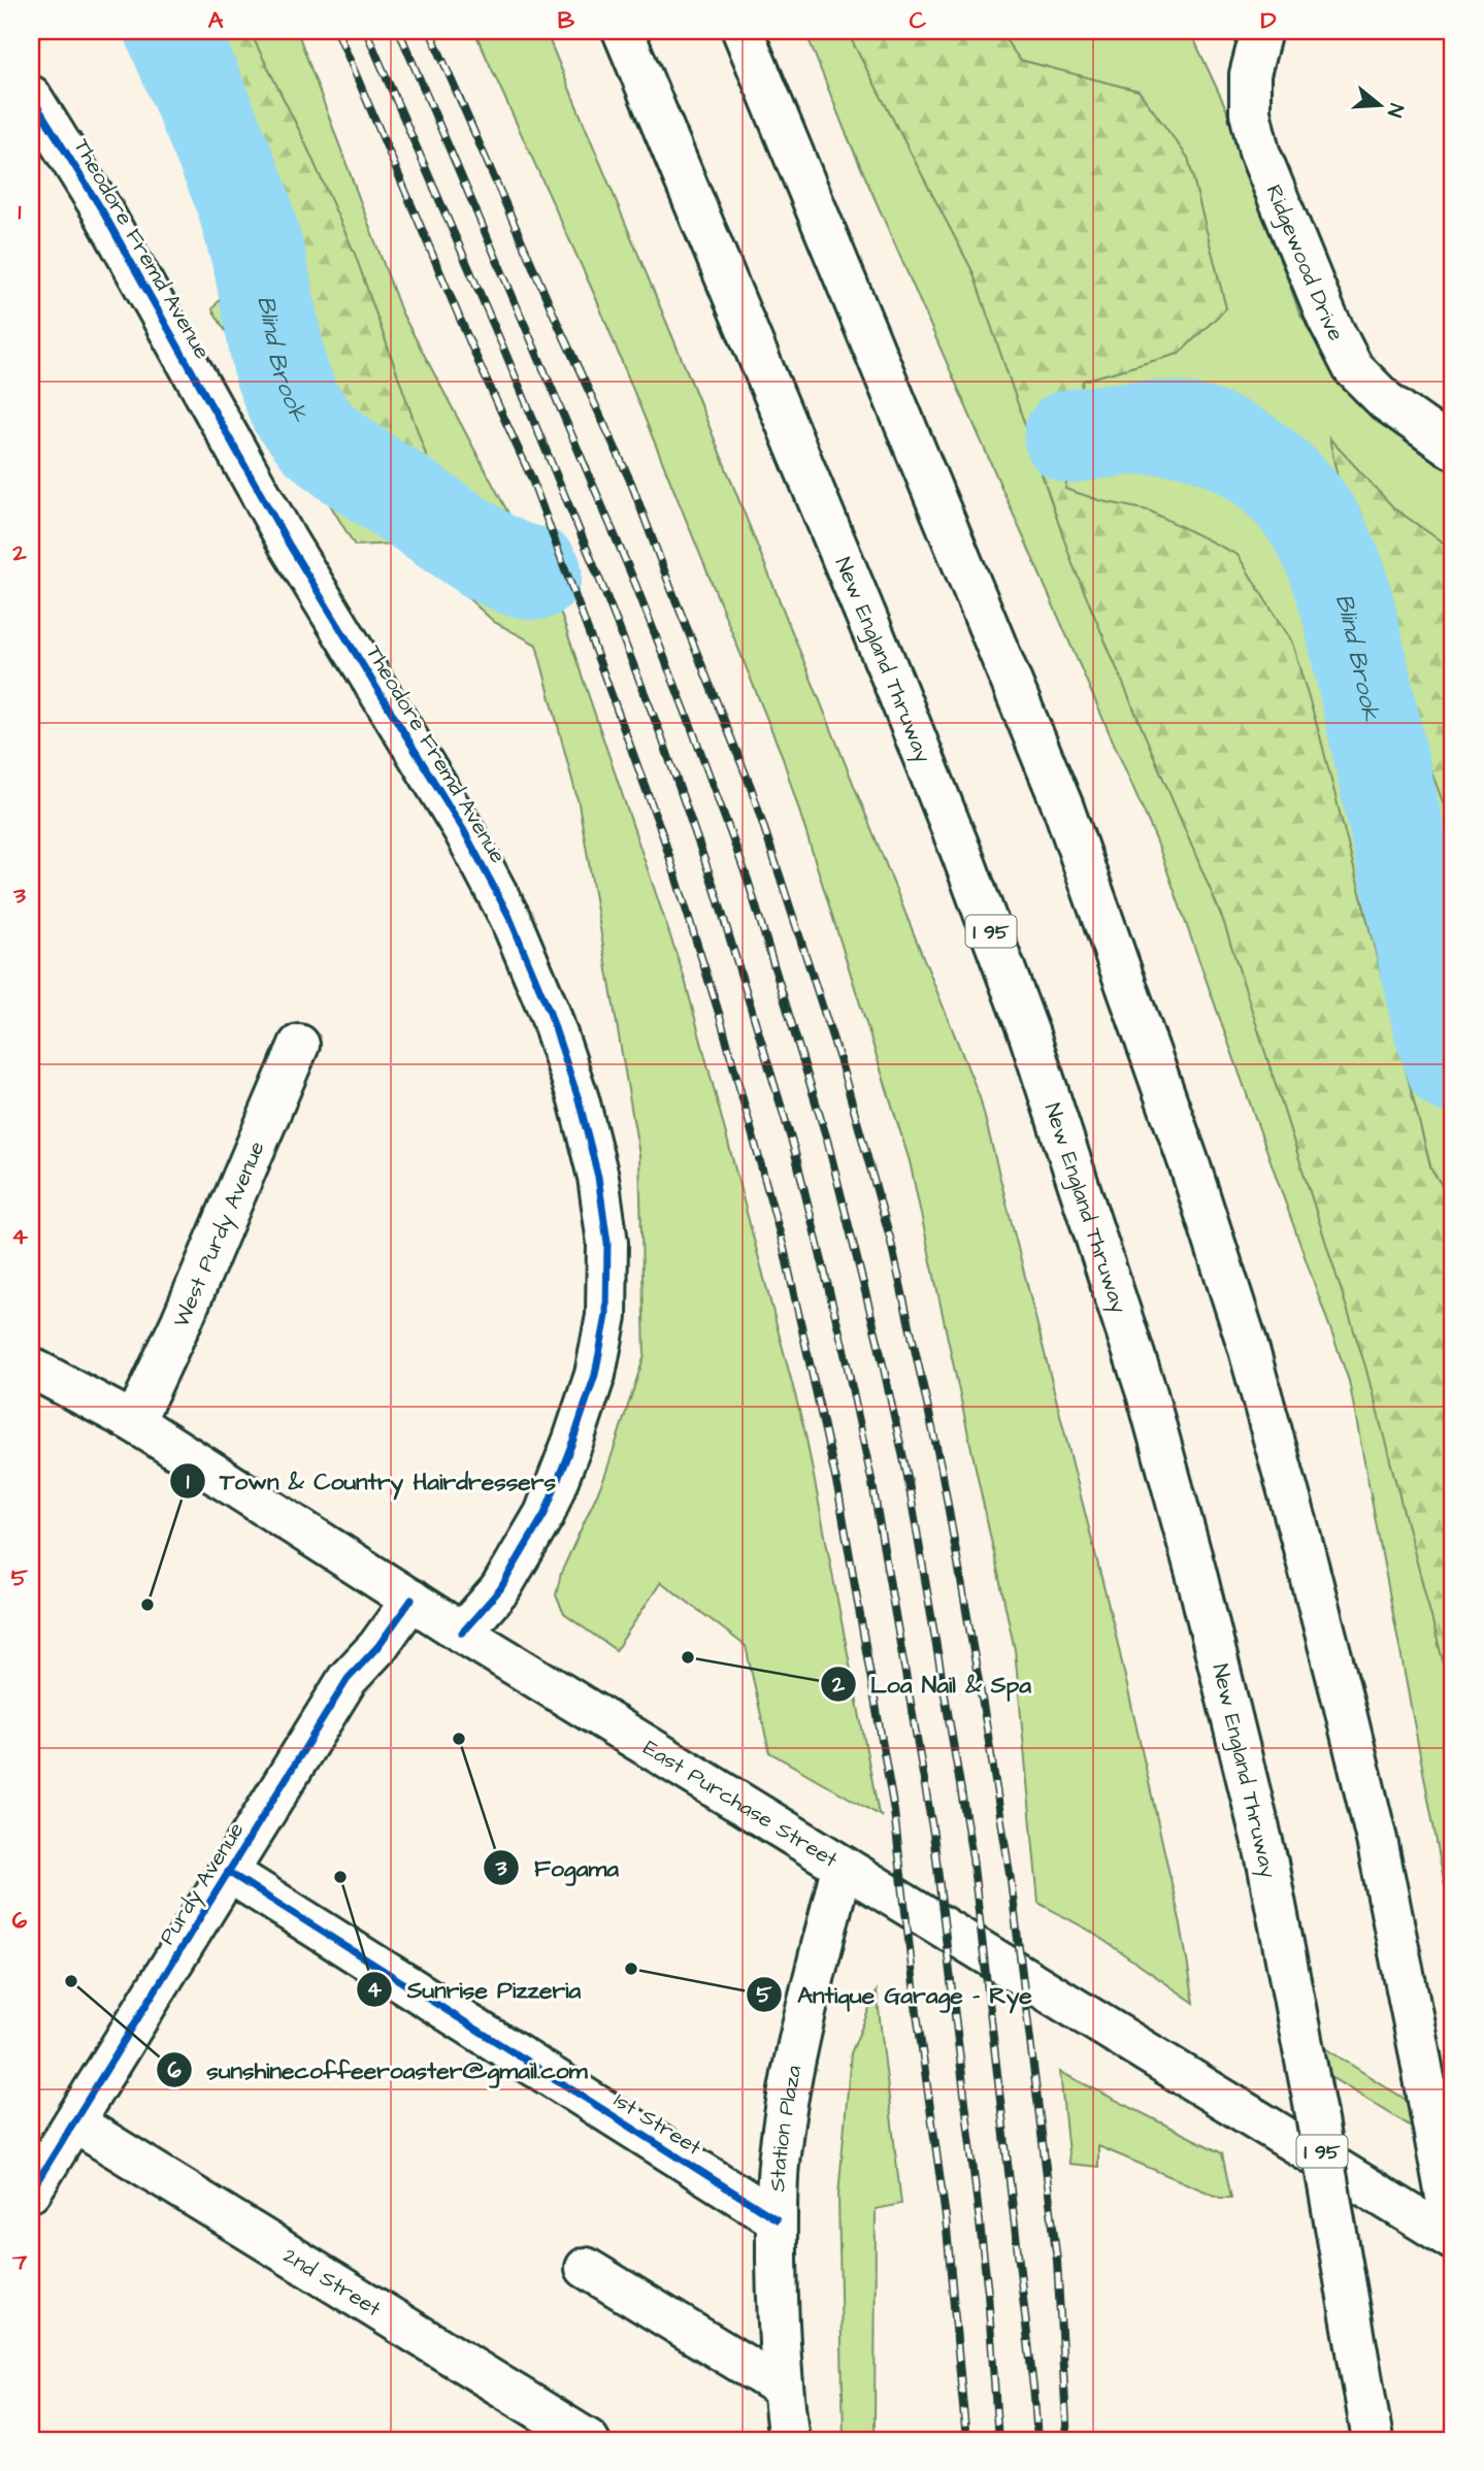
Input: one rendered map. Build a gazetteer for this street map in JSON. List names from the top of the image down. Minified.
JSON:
{"streets":{"main road":["Theodore Fremd Avenue","Ridgewood Drive","New England Thruway","I 95","West Purdy Avenue","East Purchase Street","Purdy Avenue","1st Street","Station Plaza","2nd Street"]},"crossings":[["Theodore Fremd Avenue","East Purchase Street"],["West Purdy Avenue","East Purchase Street"],["East Purchase Street","Purdy Avenue"],["East Purchase Street","Station Plaza"],["Purdy Avenue","1st Street"],["Purdy Avenue","2nd Street"],["1st Street","Station Plaza"]],"water":["Blind Brook"],"places":["Town & Country Hairdressers","Loa Nail & Spa","Fogama","Sunrise Pizzeria","Antique Garage - Rye","sunshinecoffeeroaster@gmail.com"],"north":"right","grid":{"columns":["A","B","C","D"],"rows":["1","2","3","4","5","6","7"]}}
